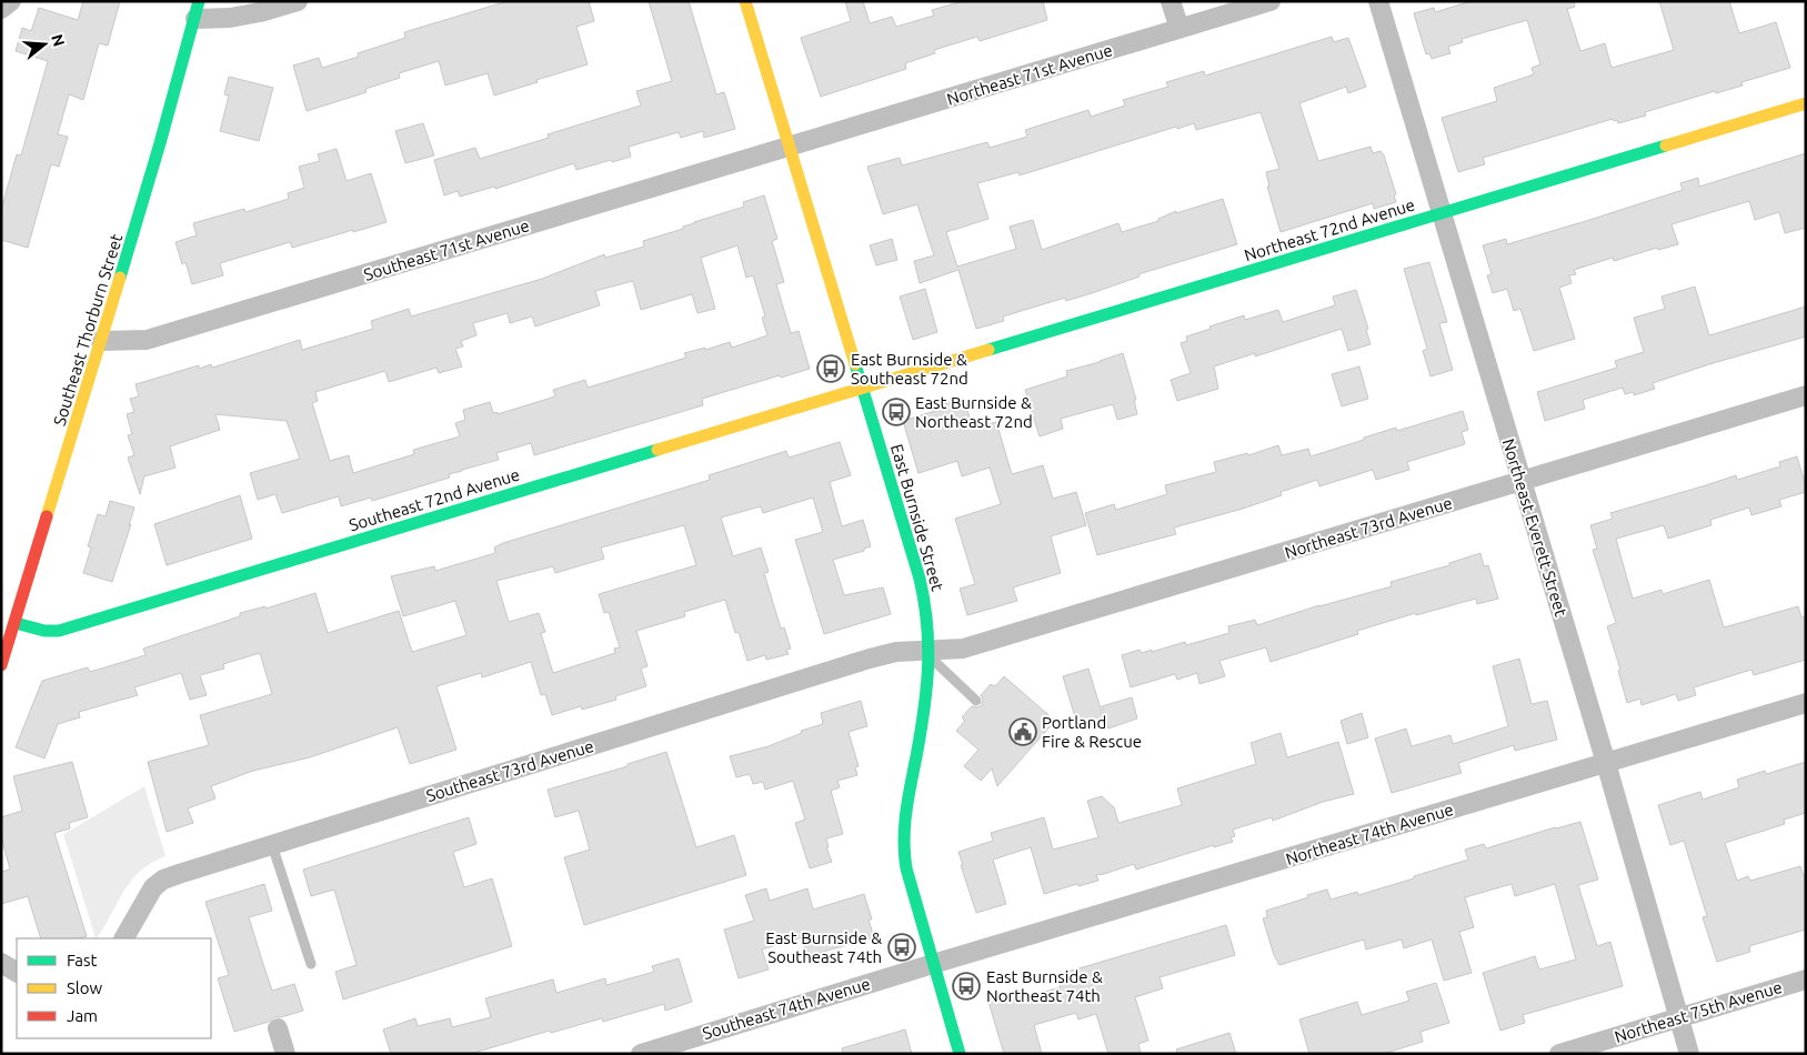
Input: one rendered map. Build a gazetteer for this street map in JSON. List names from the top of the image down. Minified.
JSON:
{"streets":{"street":["Northeast 71st Avenue","Northeast 72nd Avenue","Southeast 71st Avenue","Southeast Thorburn Street","Southeast 72nd Avenue","East Burnside Street","Northeast 73rd Avenue","Northeast Everett Street","Southeast 73rd Avenue","Northeast 74th Avenue","Southeast 74th Avenue","Northeast 75th Avenue"]},"crossings":[["Northeast 71st Avenue","Southeast 71st Avenue"],["Northeast 71st Avenue","East Burnside Street"],["Northeast 72nd Avenue","Southeast 72nd Avenue"],["Northeast 72nd Avenue","East Burnside Street"],["Northeast 72nd Avenue","Northeast Everett Street"],["Southeast 71st Avenue","Southeast Thorburn Street"],["Southeast 71st Avenue","East Burnside Street"],["Southeast Thorburn Street","Southeast 72nd Avenue"],["Southeast 72nd Avenue","East Burnside Street"],["East Burnside Street","Northeast 73rd Avenue"],["East Burnside Street","Southeast 73rd Avenue"],["East Burnside Street","Northeast 74th Avenue"],["East Burnside Street","Southeast 74th Avenue"],["Northeast 73rd Avenue","Northeast Everett Street"],["Northeast 73rd Avenue","Southeast 73rd Avenue"],["Northeast Everett Street","Northeast 74th Avenue"],["Northeast Everett Street","Northeast 75th Avenue"],["Northeast 74th Avenue","Southeast 74th Avenue"]],"places":{"bus stop":["East Burnside & Southeast 72nd","East Burnside & Northeast 72nd","East Burnside & Southeast 74th","East Burnside & Northeast 74th"],"public building":["Portland Fire & Rescue"]},"legend":["Fast","Slow","Jam"],"north":"right"}
